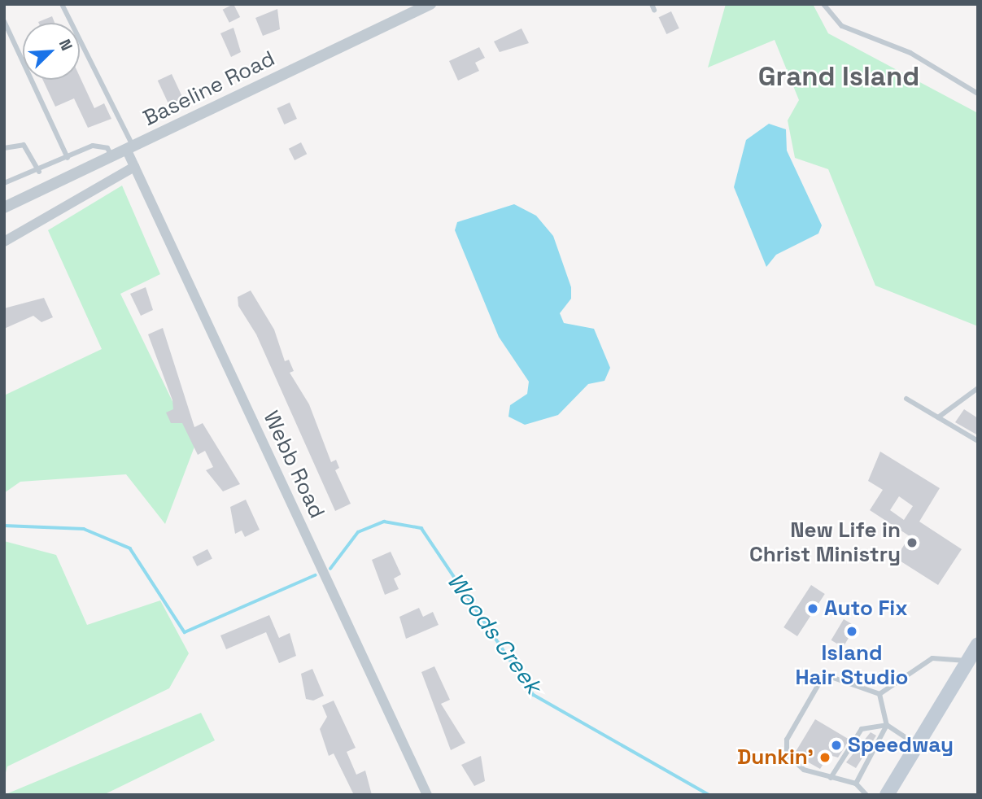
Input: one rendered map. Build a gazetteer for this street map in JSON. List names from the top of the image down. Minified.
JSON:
{"streets":{"street":["Baseline Road","Webb Road"]},"crossings":[["Baseline Road","Webb Road"]],"districts":["Grand Island"],"water":["Woods Creek"],"places":["New Life in Christ Ministry","Auto Fix","Island Hair Studio","Speedway","Dunkin'"],"north":"top right"}
